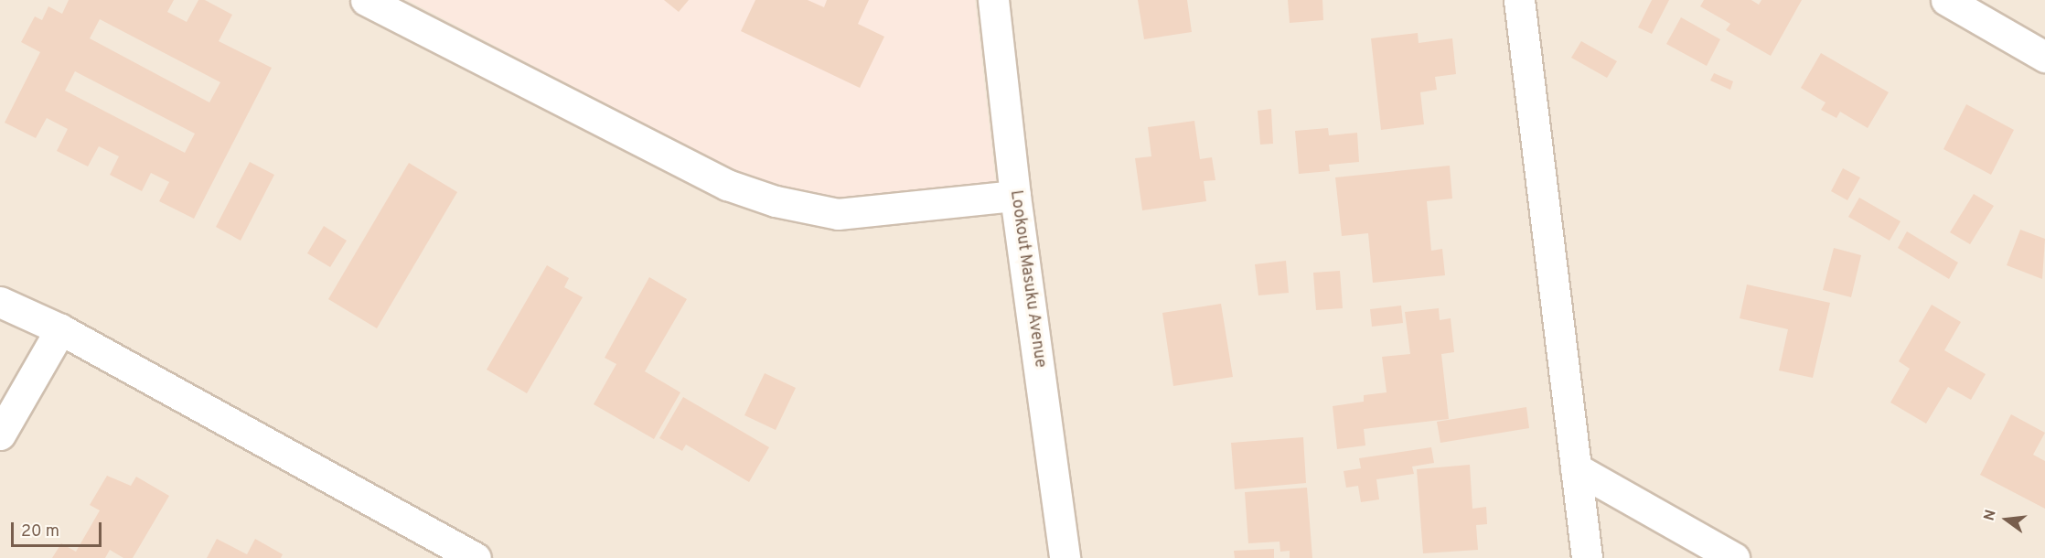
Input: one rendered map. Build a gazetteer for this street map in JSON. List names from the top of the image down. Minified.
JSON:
{"streets":{"street":["Lookout Masuku Avenue"]},"scale_bar":"20 m","north":"left"}
